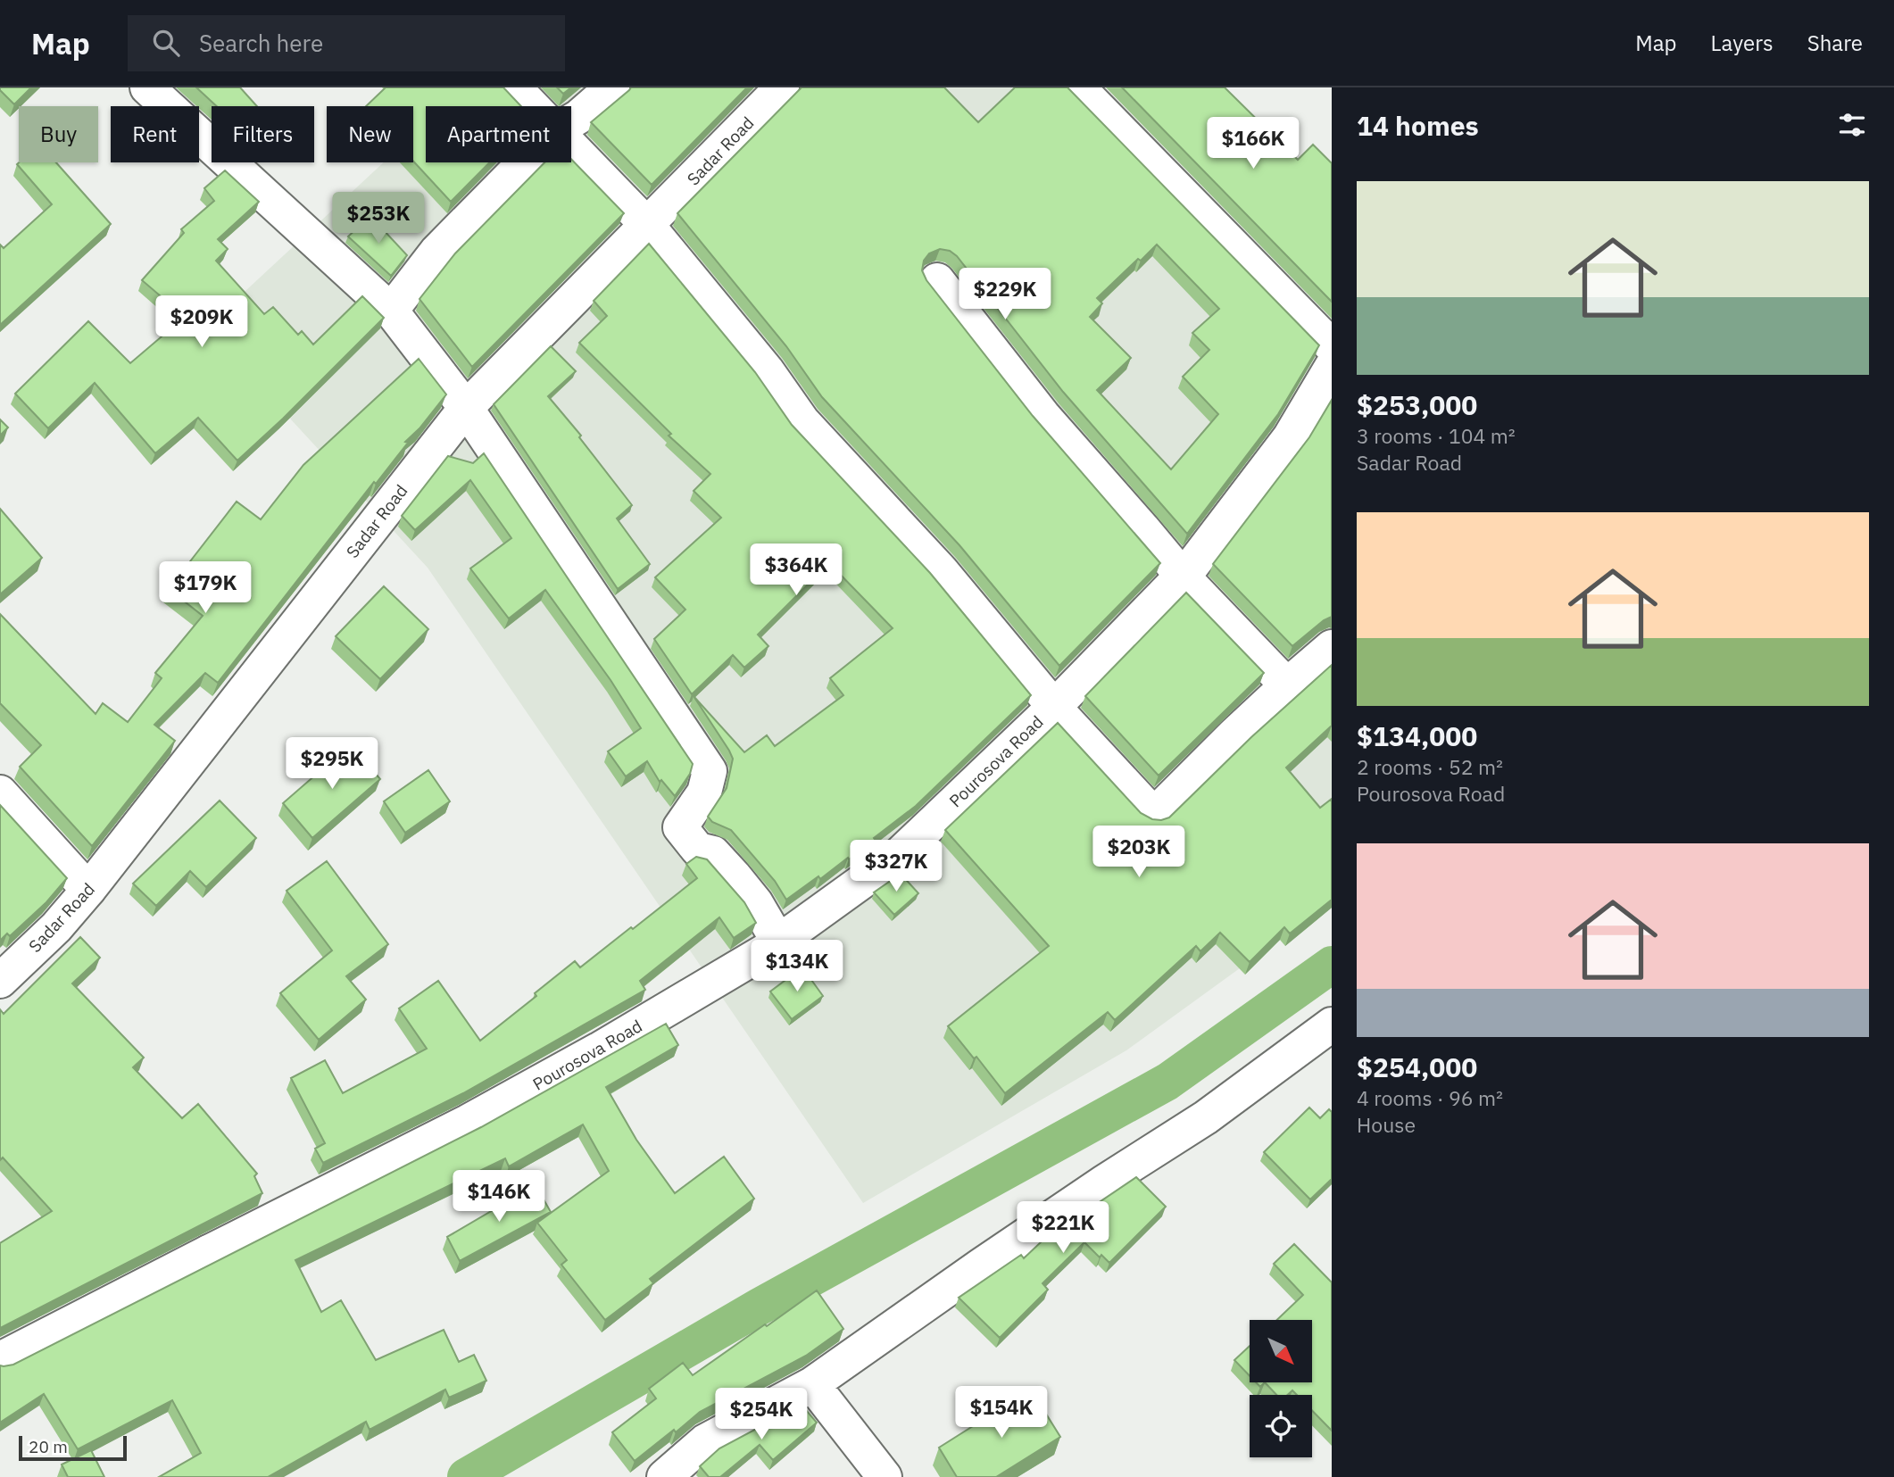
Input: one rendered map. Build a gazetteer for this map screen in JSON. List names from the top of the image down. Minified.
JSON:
{"streets":{"street":["Sadar Road","Pourosova Road"]},"scale_bar":"20 m","north":"bottom right","page":{"header":"Map","search":"Search here","nav":["Map","Layers","Share"],"heading":"14 homes","chip":["Buy","Rent","Filters","New","Apartment"],"price":["$166K","$253K","$229K","$209K","$364K","$179K","$295K","$203K","$327K","$134K","$146K","$221K","$154K","$254K"],"list":[{"name":"$253,000","note":"3 rooms · 104 m² · Sadar Road"},{"name":"$134,000","note":"2 rooms · 52 m² · Pourosova Road"},{"name":"$254,000","note":"4 rooms · 96 m² · House"}],"scale":"20 m"}}
